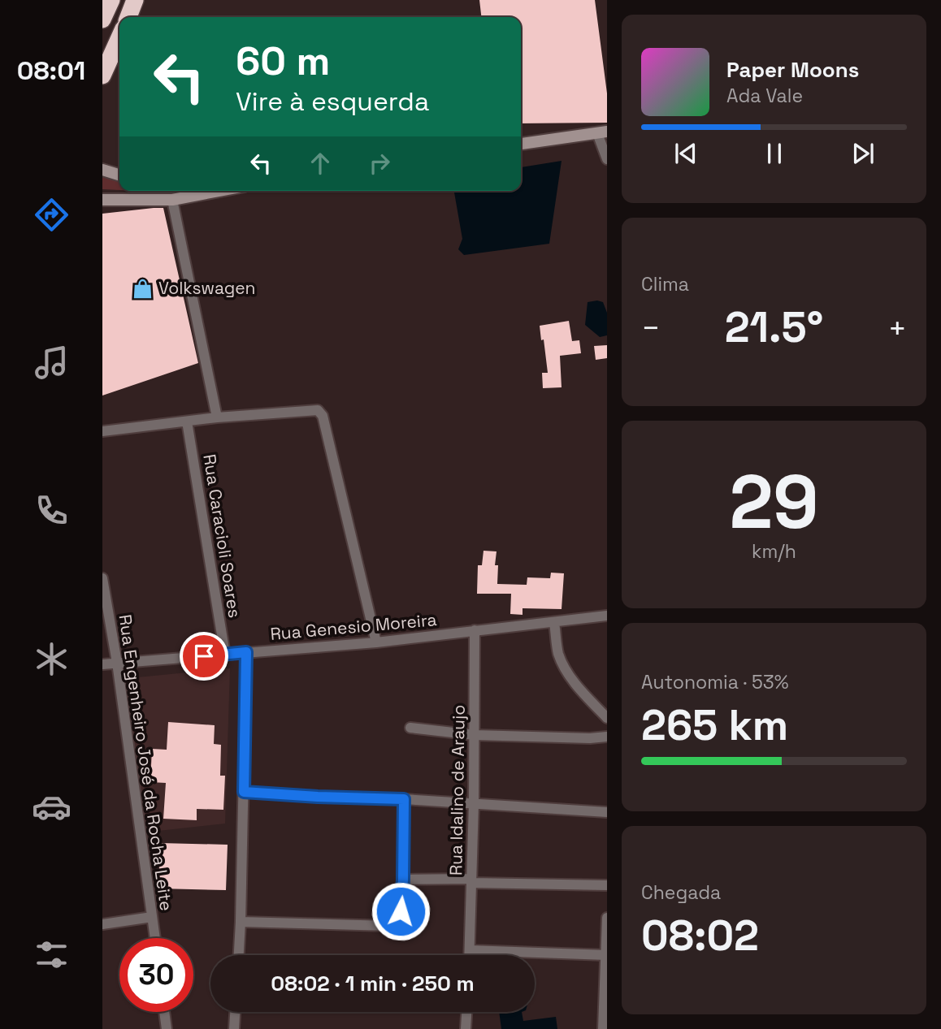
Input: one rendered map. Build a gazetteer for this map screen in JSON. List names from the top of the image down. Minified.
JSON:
{"streets":{"street":["Rua Caracioli Soares","Rua Genesio Moreira","Rua Engenheiro José da Rocha Leite","Rua Idalino de Araujo"]},"crossings":[["Rua Caracioli Soares","Rua Genesio Moreira"],["Rua Genesio Moreira","Rua Engenheiro José da Rocha Leite"],["Rua Genesio Moreira","Rua Idalino de Araujo"]],"places":{"shop":["Volkswagen"]},"page":{"tabs":"08:01","turn":["60 m","Vire à esquerda"],"song":["Paper Moons","Ada Vale"],"tile":["Clima",["29","km/h"],["Autonomia · 53%","265 km"],["Chegada","08:02"]],"heat":["−","21.5°","+"],"limit":"30","trip":"08:02 · 1 min · 250 m"}}
